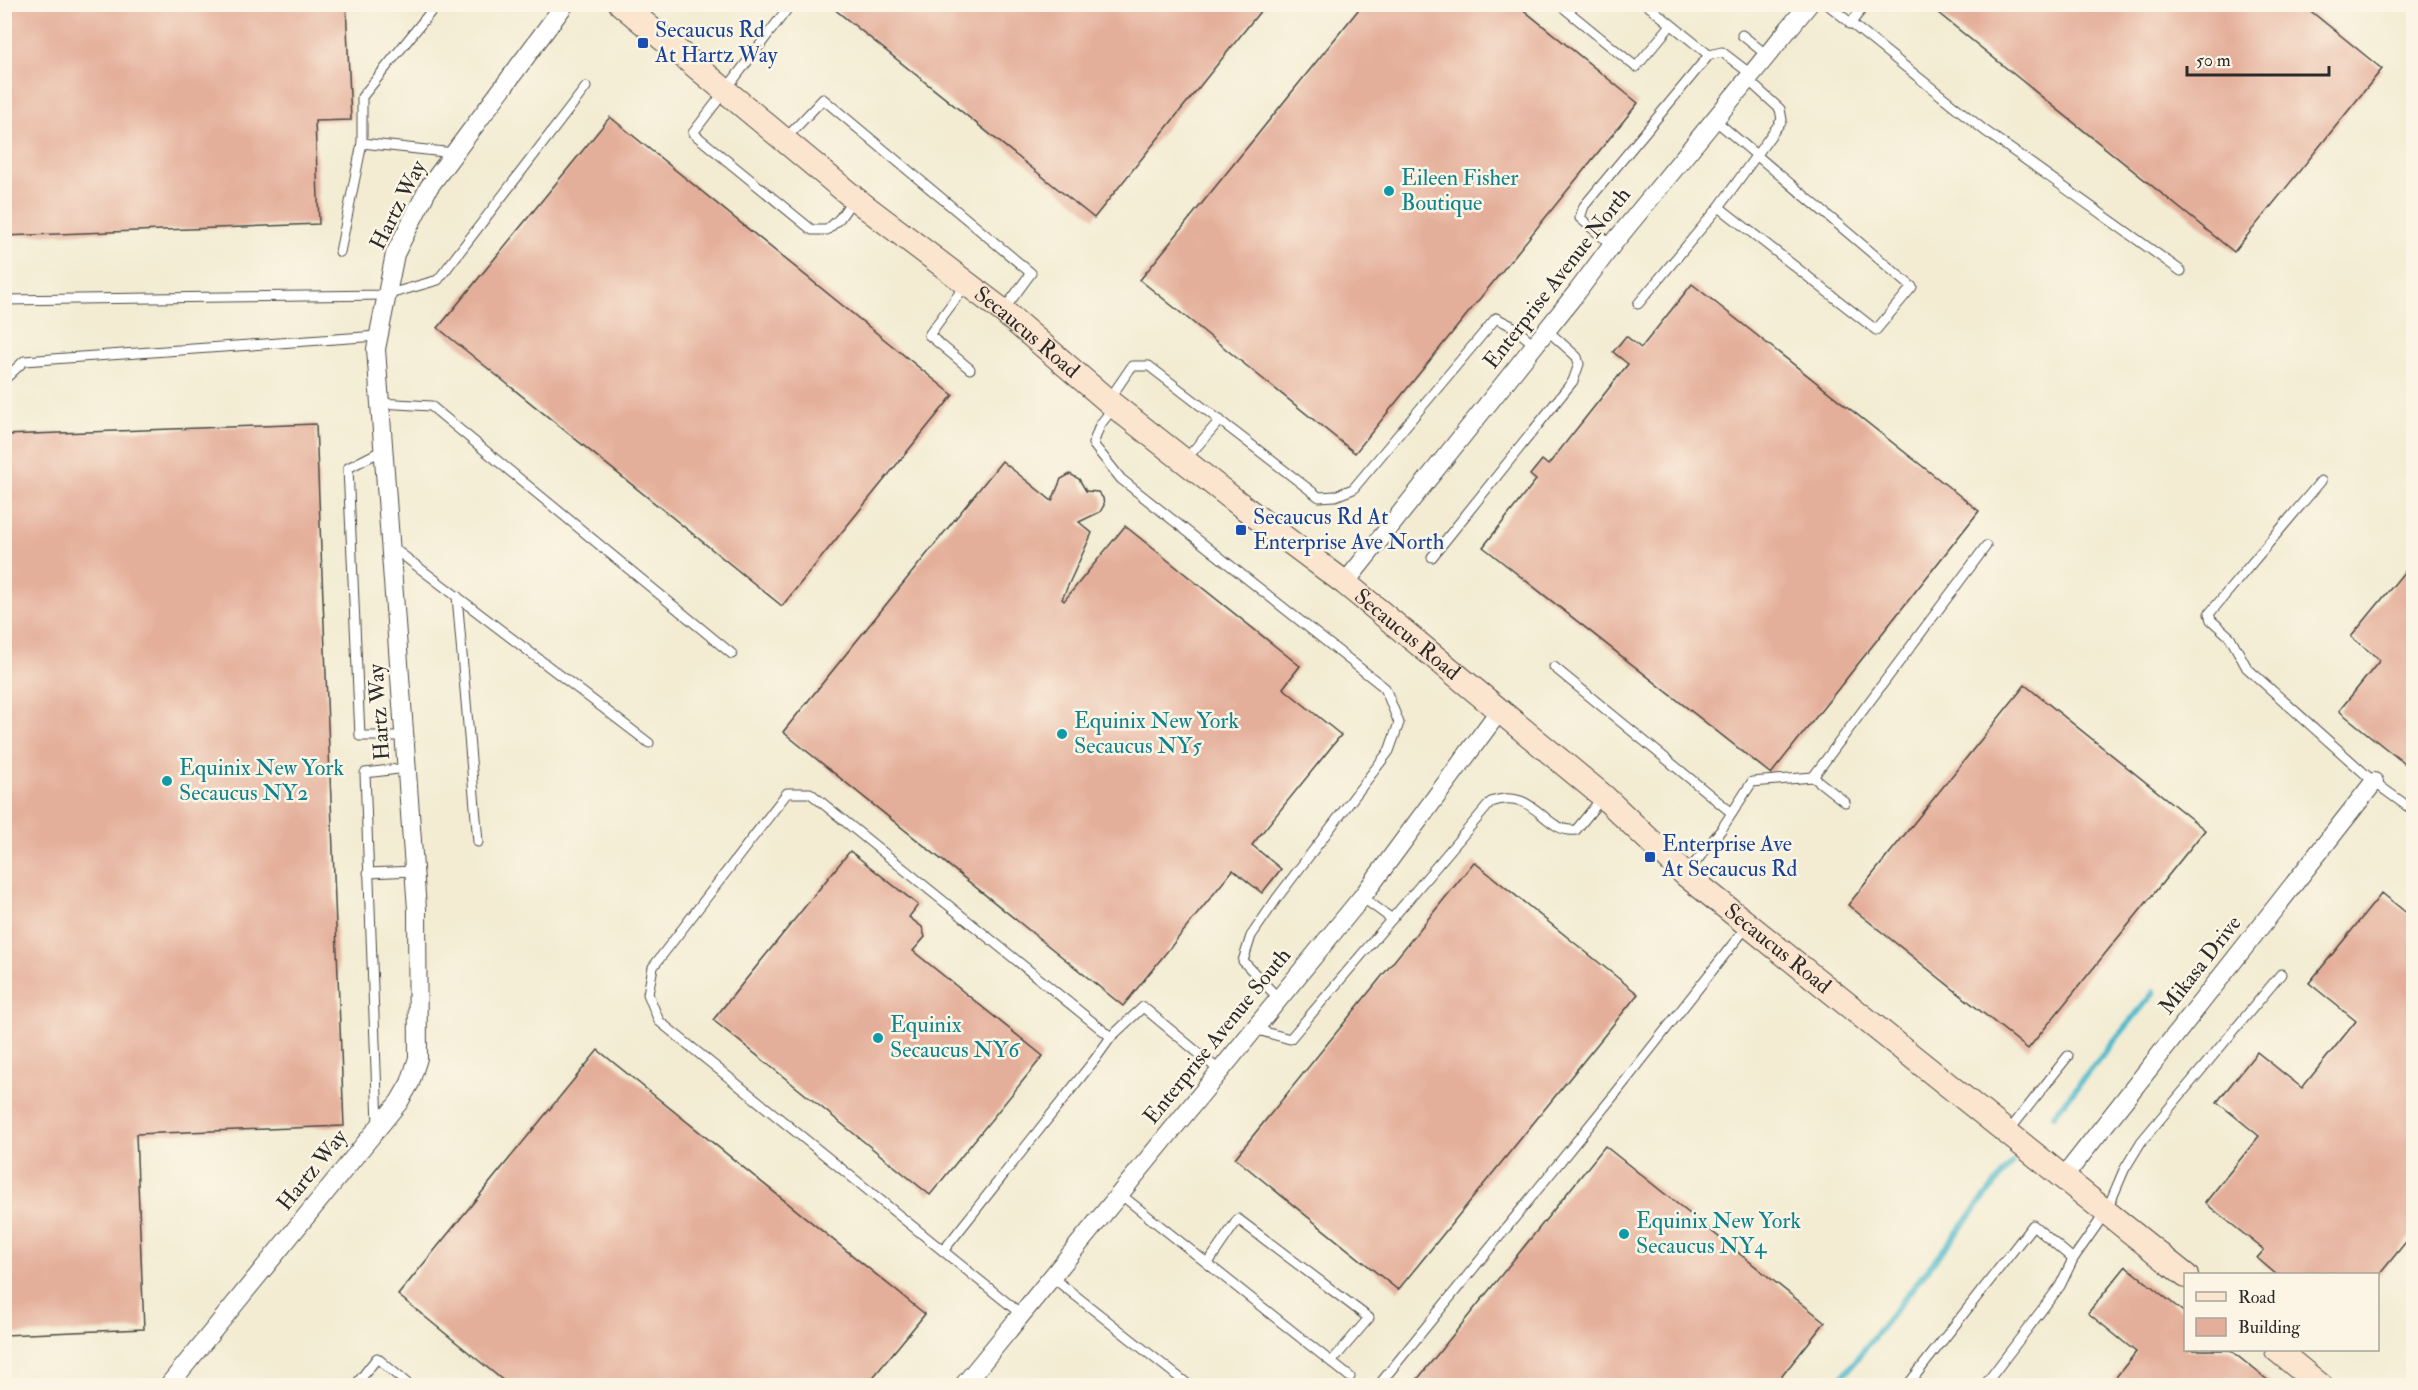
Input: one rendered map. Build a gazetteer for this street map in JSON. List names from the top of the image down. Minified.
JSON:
{"streets":{"main road":["Secaucus Road"],"street":["Hartz Way","Enterprise Avenue North","Mikasa Drive","Enterprise Avenue South"]},"crossings":[["Enterprise Avenue North","Secaucus Road"],["Secaucus Road","Mikasa Drive"],["Secaucus Road","Enterprise Avenue South"]],"places":{"transit":["Secaucus Rd At Hartz Way","Secaucus Rd At Enterprise Ave North","Enterprise Ave At Secaucus Rd"],"other":["Eileen Fisher Boutique","Equinix New York Secaucus NY5","Equinix New York Secaucus NY2","Equinix Secaucus NY6","Equinix New York Secaucus NY4"]},"legend":["Road","Building"],"scale_bar":"50 m"}
